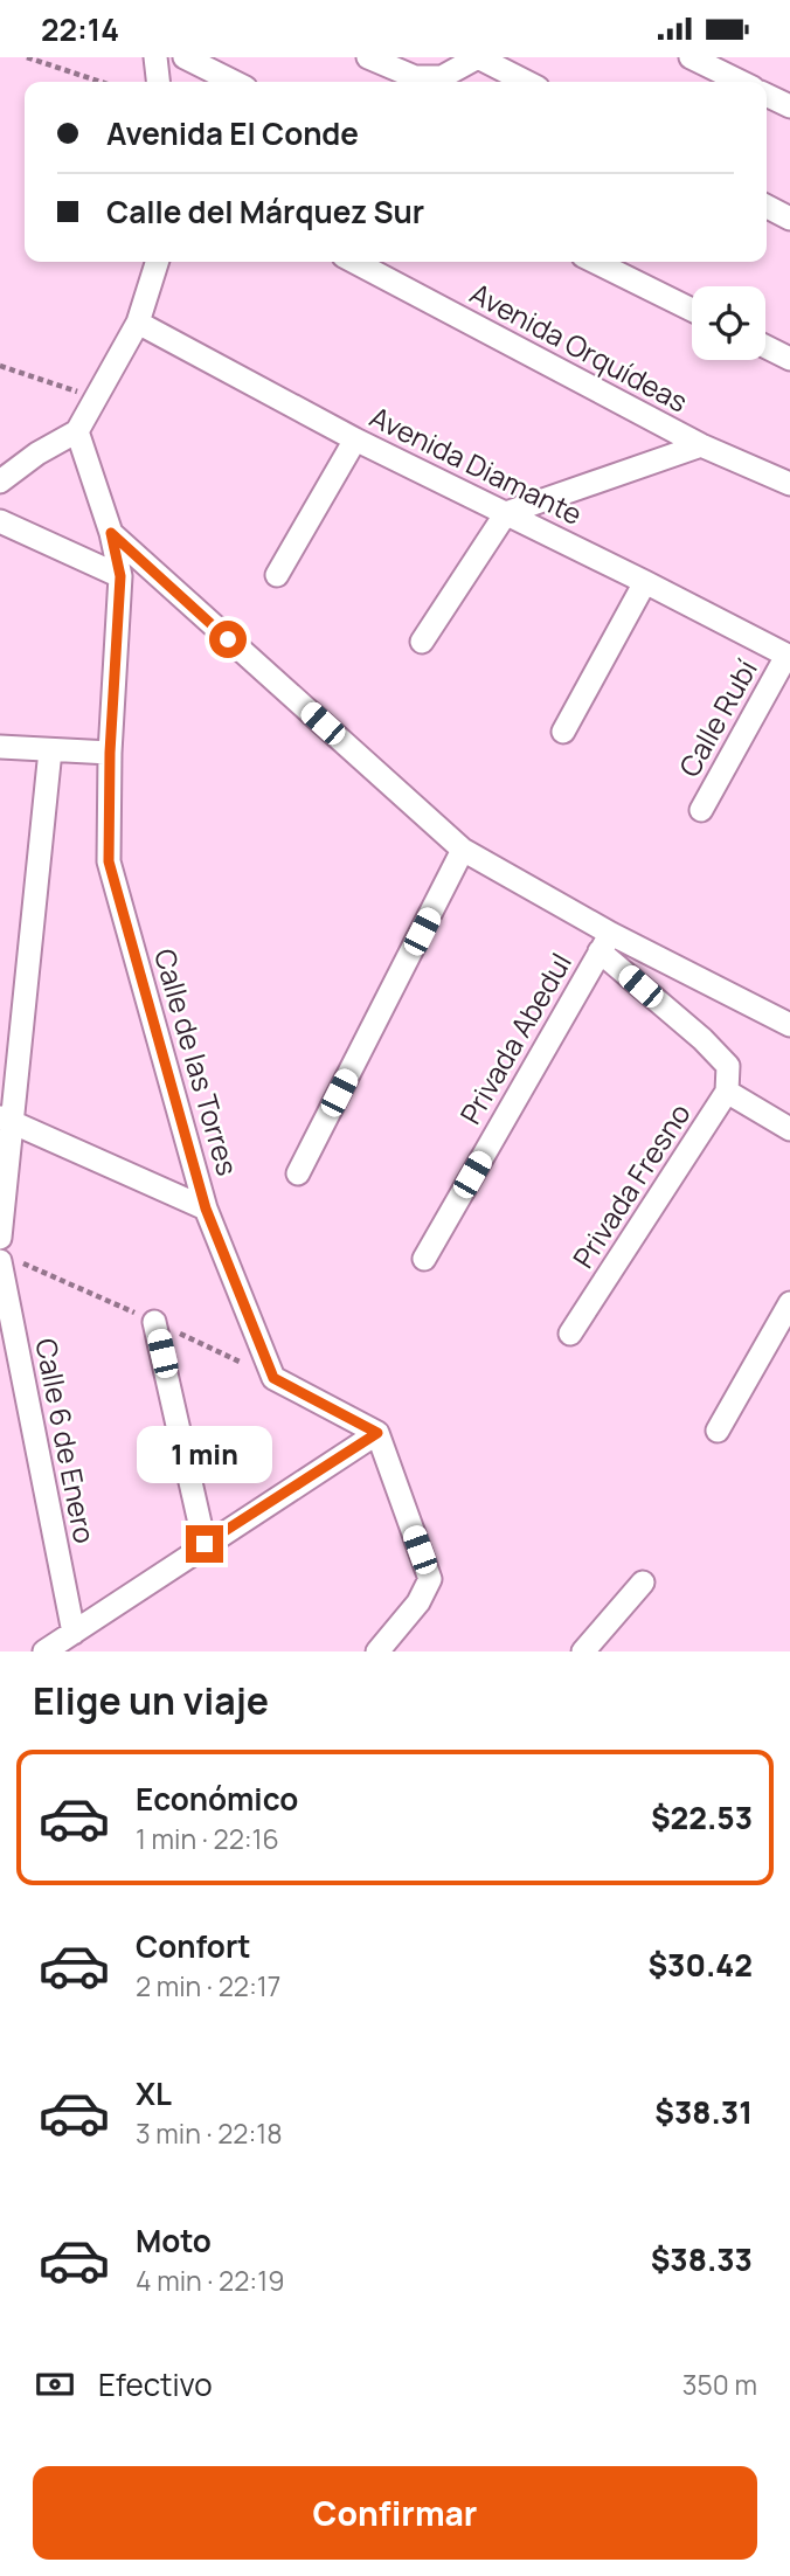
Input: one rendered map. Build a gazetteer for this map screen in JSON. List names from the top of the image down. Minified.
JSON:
{"streets":{"street":["Avenida Orquídeas","Avenida Diamante","Calle Rubí","Privada Abedul","Calle de las Torres","Privada Fresno","Calle 6 de Enero"]},"crossings":[["Avenida Diamante","Calle Rubí"],["Privada Abedul","Privada Fresno"]],"page":{"status":"22:14","banner":["Avenida El Conde","Calle del Márquez Sur"],"bubble":"1 min","heading":"Elige un viaje","list":[{"name":"Económico","note":"1 min · 22:16","value":"$22.53"},{"name":"Confort","note":"2 min · 22:17","value":"$30.42"},{"name":"XL","note":"3 min · 22:18","value":"$38.31"},{"name":"Moto","note":"4 min · 22:19","value":"$38.33"}],"pay":["Efectivo","350 m"],"buttons":"Confirmar"}}
